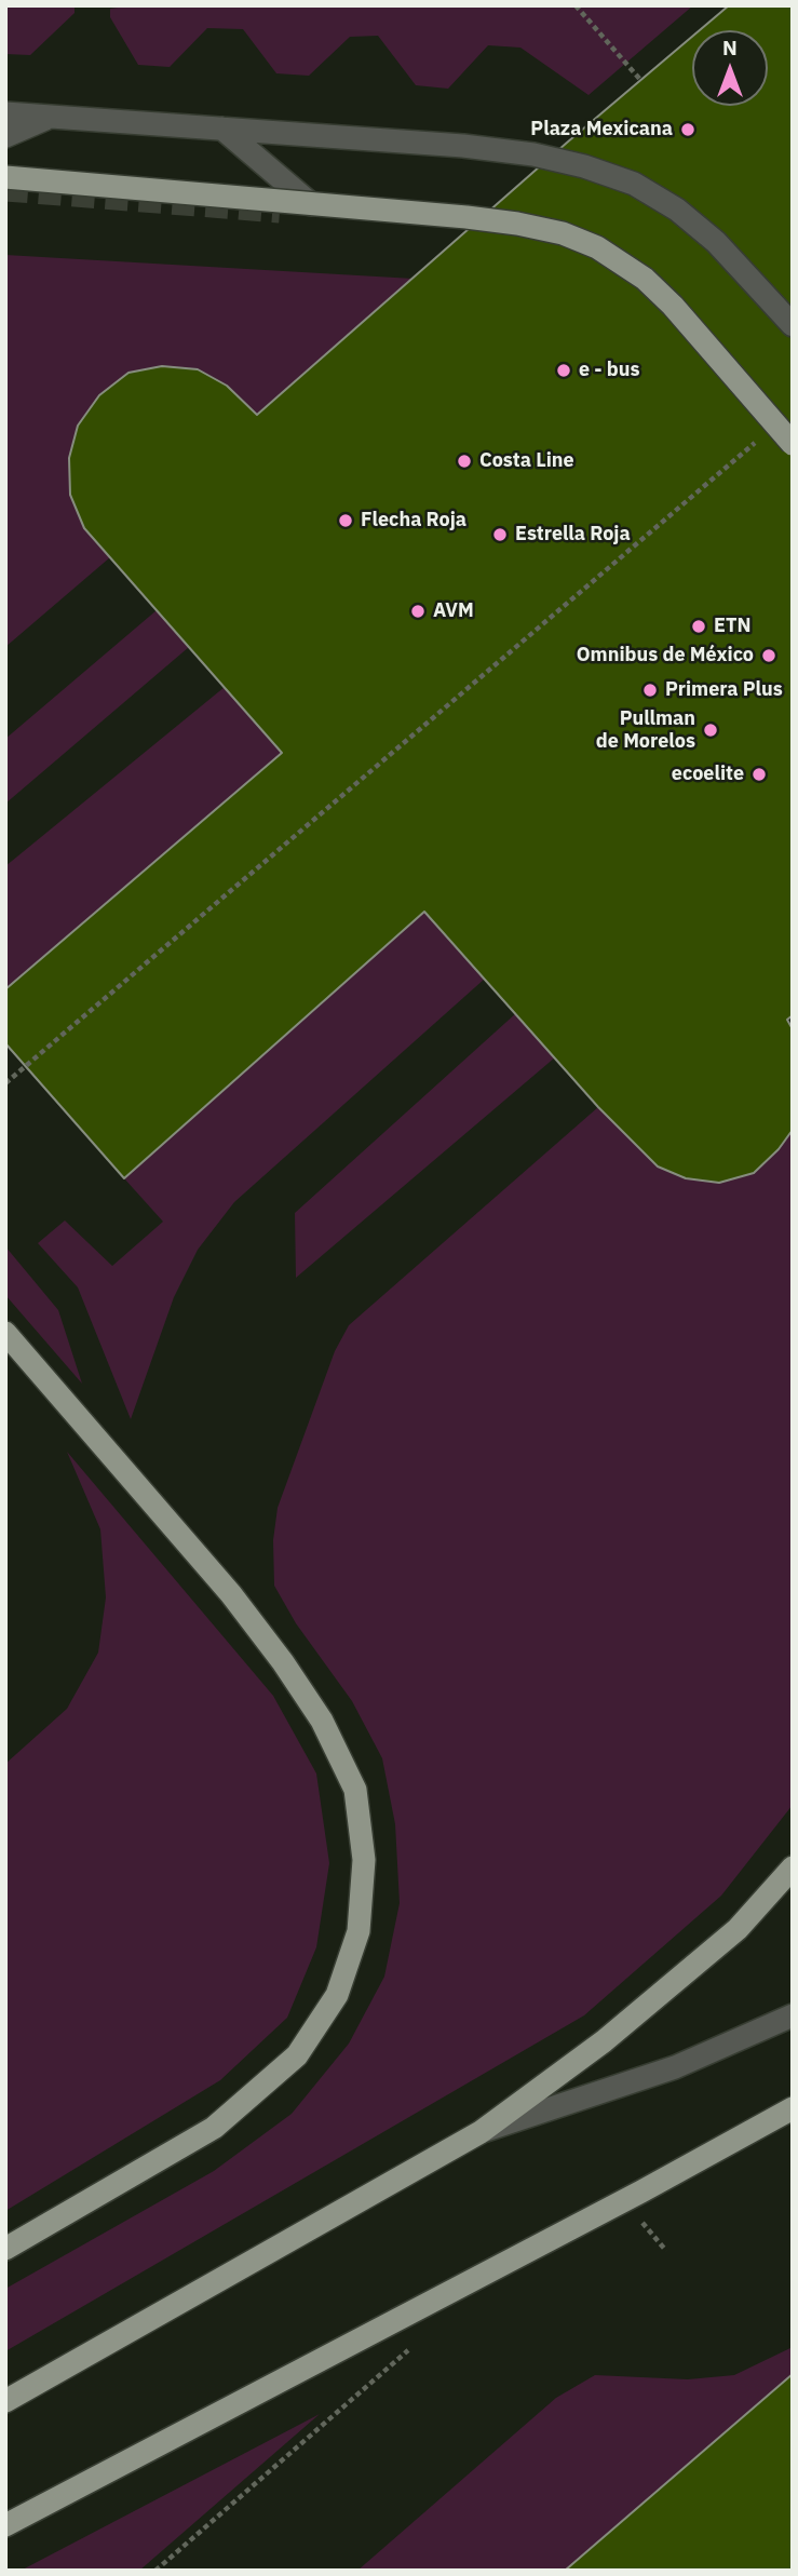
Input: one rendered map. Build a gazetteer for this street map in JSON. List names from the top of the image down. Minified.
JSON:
{"places":["Plaza Mexicana","e - bus","Costa Line","Flecha Roja","Estrella Roja","AVM","ETN","Omnibus de México","Primera Plus","Pullman de Morelos","ecoelite"],"north":"top"}
